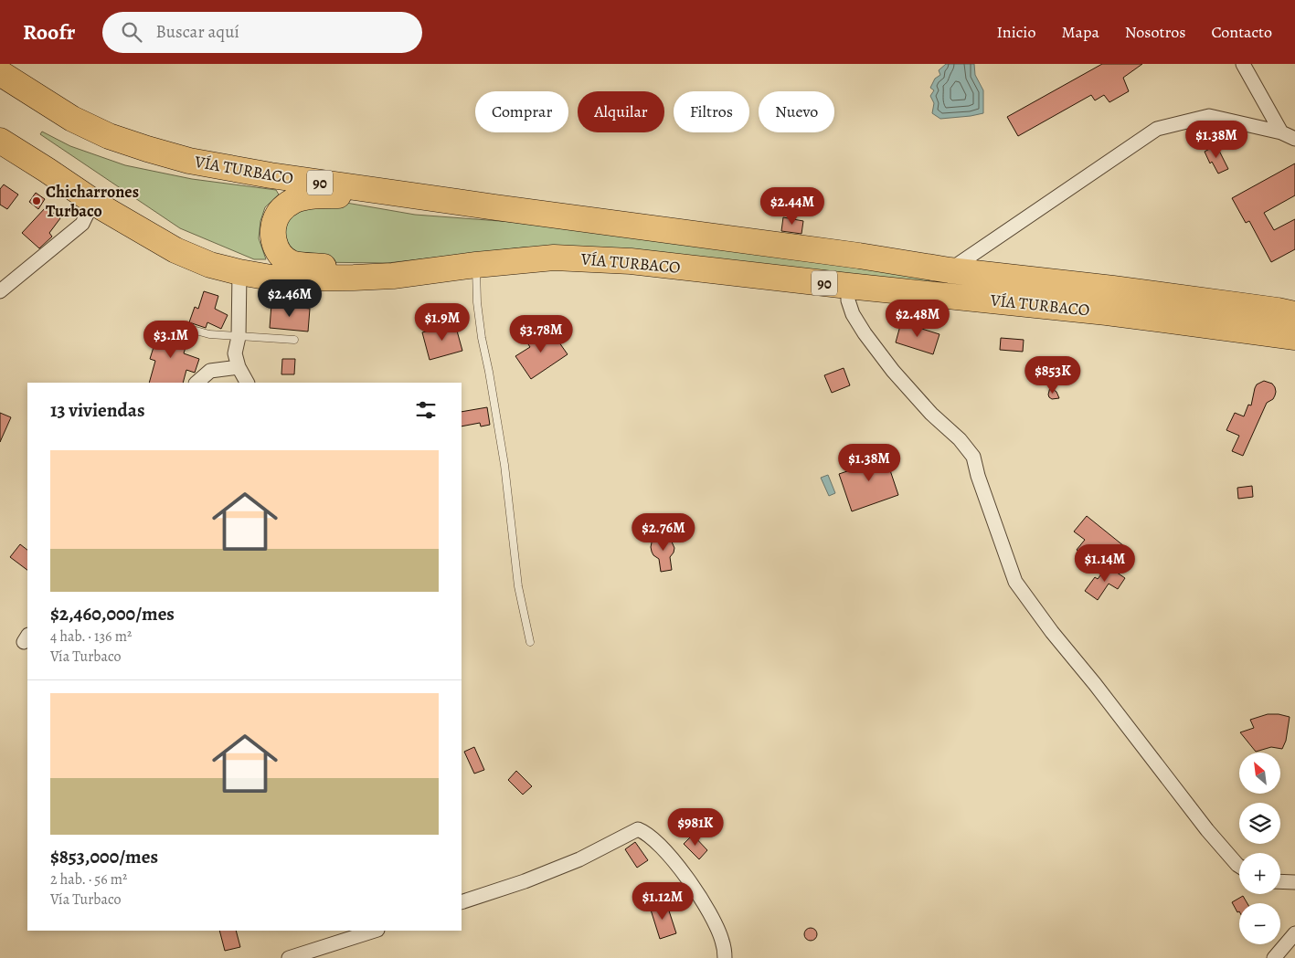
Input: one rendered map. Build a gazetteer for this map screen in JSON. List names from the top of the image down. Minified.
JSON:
{"streets":{"highway":["VÍA TURBACO","90"]},"places":["Chicharrones Turbaco"],"north":"top left","page":{"header":"Roofr","search":"Buscar aquí","nav":["Inicio","Mapa","Nosotros","Contacto"],"chip":["Comprar","Alquilar","Filtros","Nuevo"],"price":["$1.38M","$2.44M","$2.46M","$2.48M","$1.9M","$3.78M","$3.1M","$853K","$1.38M","$2.76M","$1.14M","$981K","$1.12M"],"heading":"13 viviendas","list":[{"name":"$2,460,000/mes","note":"4 hab. · 136 m² · Vía Turbaco"},{"name":"$853,000/mes","note":"2 hab. · 56 m² · Vía Turbaco"}],"map_buttons":["+","−"]}}
